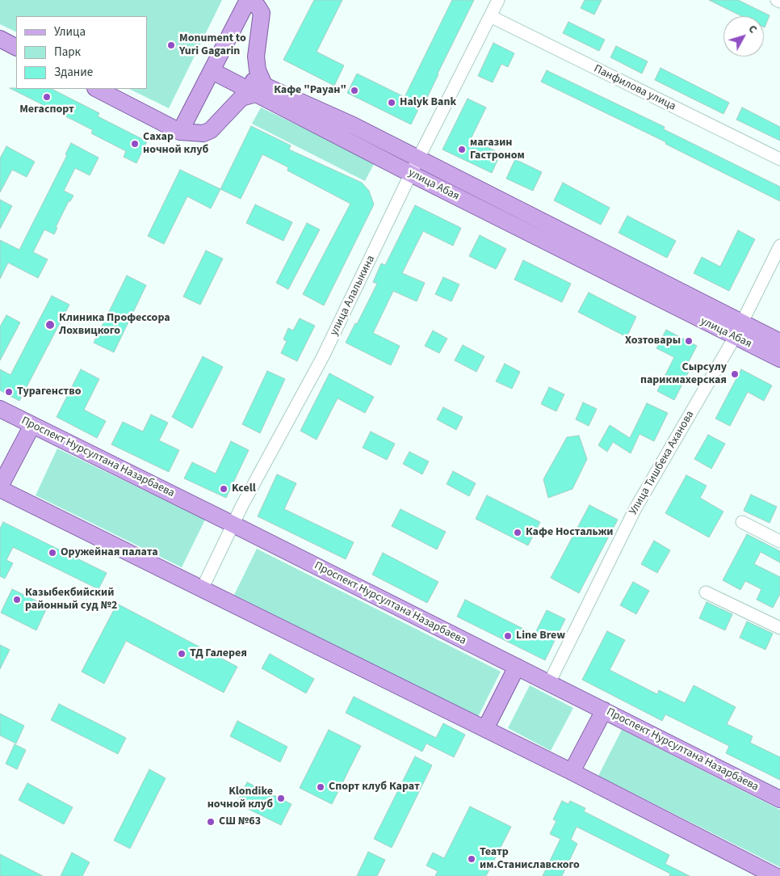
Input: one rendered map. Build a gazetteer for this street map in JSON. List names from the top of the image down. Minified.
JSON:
{"streets":{"main road":["улица Абая","Проспект Нурсултана Назарбаева"],"street":["Панфилова улица","улица Алалыкина","Улица Тишбека Аханова"]},"crossings":[["Панфилова улица","улица Алалыкина"],["улица Абая","улица Алалыкина"],["улица Абая","Улица Тишбека Аханова"],["улица Алалыкина","Проспект Нурсултана Назарбаева"],["Проспект Нурсултана Назарбаева","Улица Тишбека Аханова"]],"places":["Monument to Yuri Gagarin","Кафе \"Рауан\"","Мегаспорт","Halyk Bank","Сахар ночной клуб","магазин Гастроном","Клиника Профессора Лохвицкого","Хозтовары","Сырсулу парикмахерская","Турагенство","Kcell","Кафе Ностальжи","Оружейная палата","Казыбекбийский районный суд №2","Line Brew","ТД Галерея","Спорт клуб Карат","Klondike ночной клуб","СШ №63","Театр им.Станиславского"],"legend":["Улица","Парк","Здание"],"north":"top right"}
